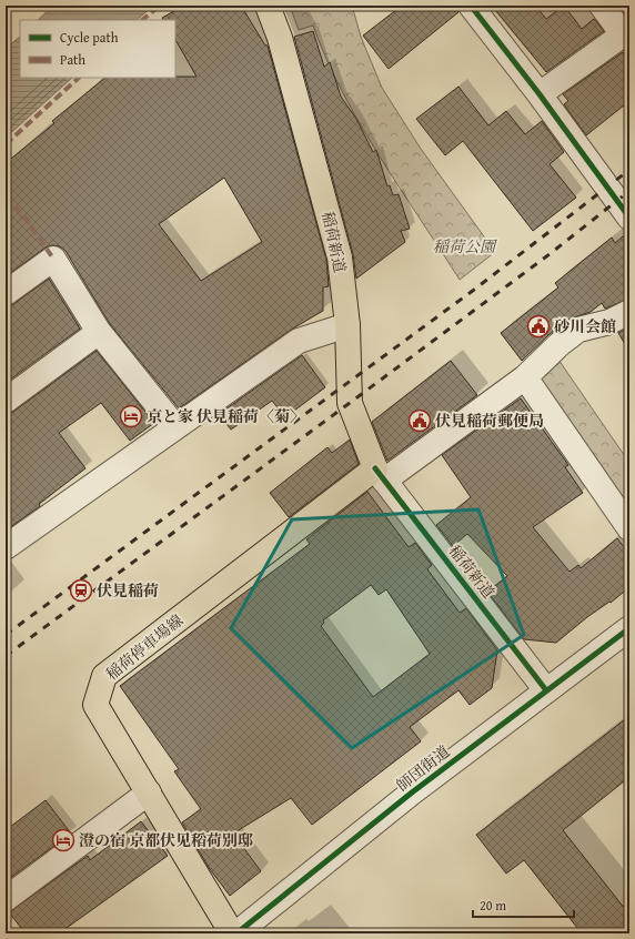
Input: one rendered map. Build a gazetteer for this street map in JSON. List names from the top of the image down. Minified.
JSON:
{"streets":{"main road":["稲荷新道","稲荷停車場線"],"street":["師団街道"]},"crossings":[["稲荷新道","稲荷停車場線"],["稲荷新道","師団街道"]],"parks":["稲荷公園"],"places":{"public building":["砂川会館","伏見稲荷郵便局"],"hotel":["京と家 伏見稲荷〈菊〉","澄の宿 京都伏见稻荷别邸"],"station":["伏見稲荷"]},"legend":["Cycle path","Path"],"scale_bar":"20 m"}
